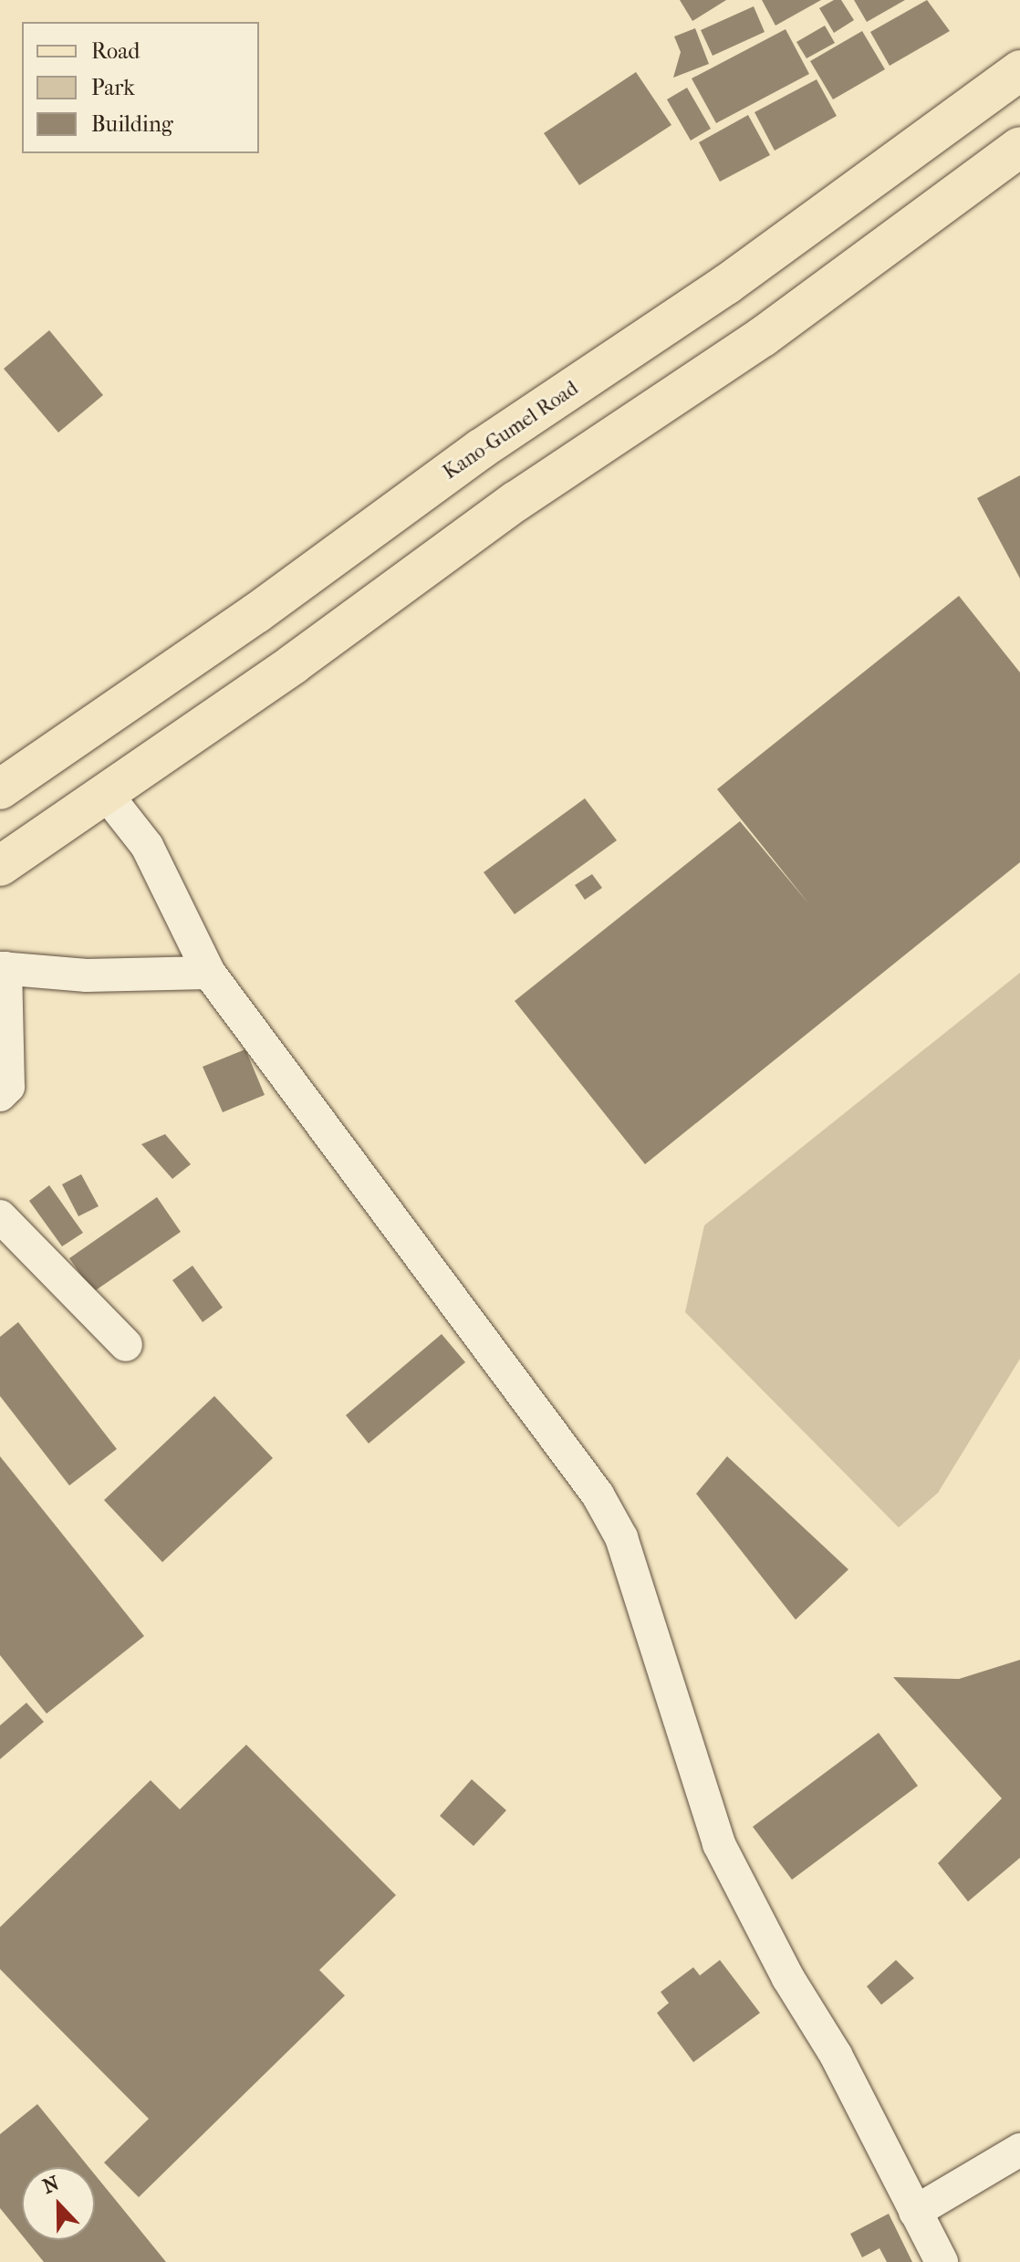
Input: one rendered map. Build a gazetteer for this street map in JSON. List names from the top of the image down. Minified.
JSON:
{"streets":{"main road":["Kano-Gumel Road"]},"legend":["Road","Park","Building"],"north":"top"}
